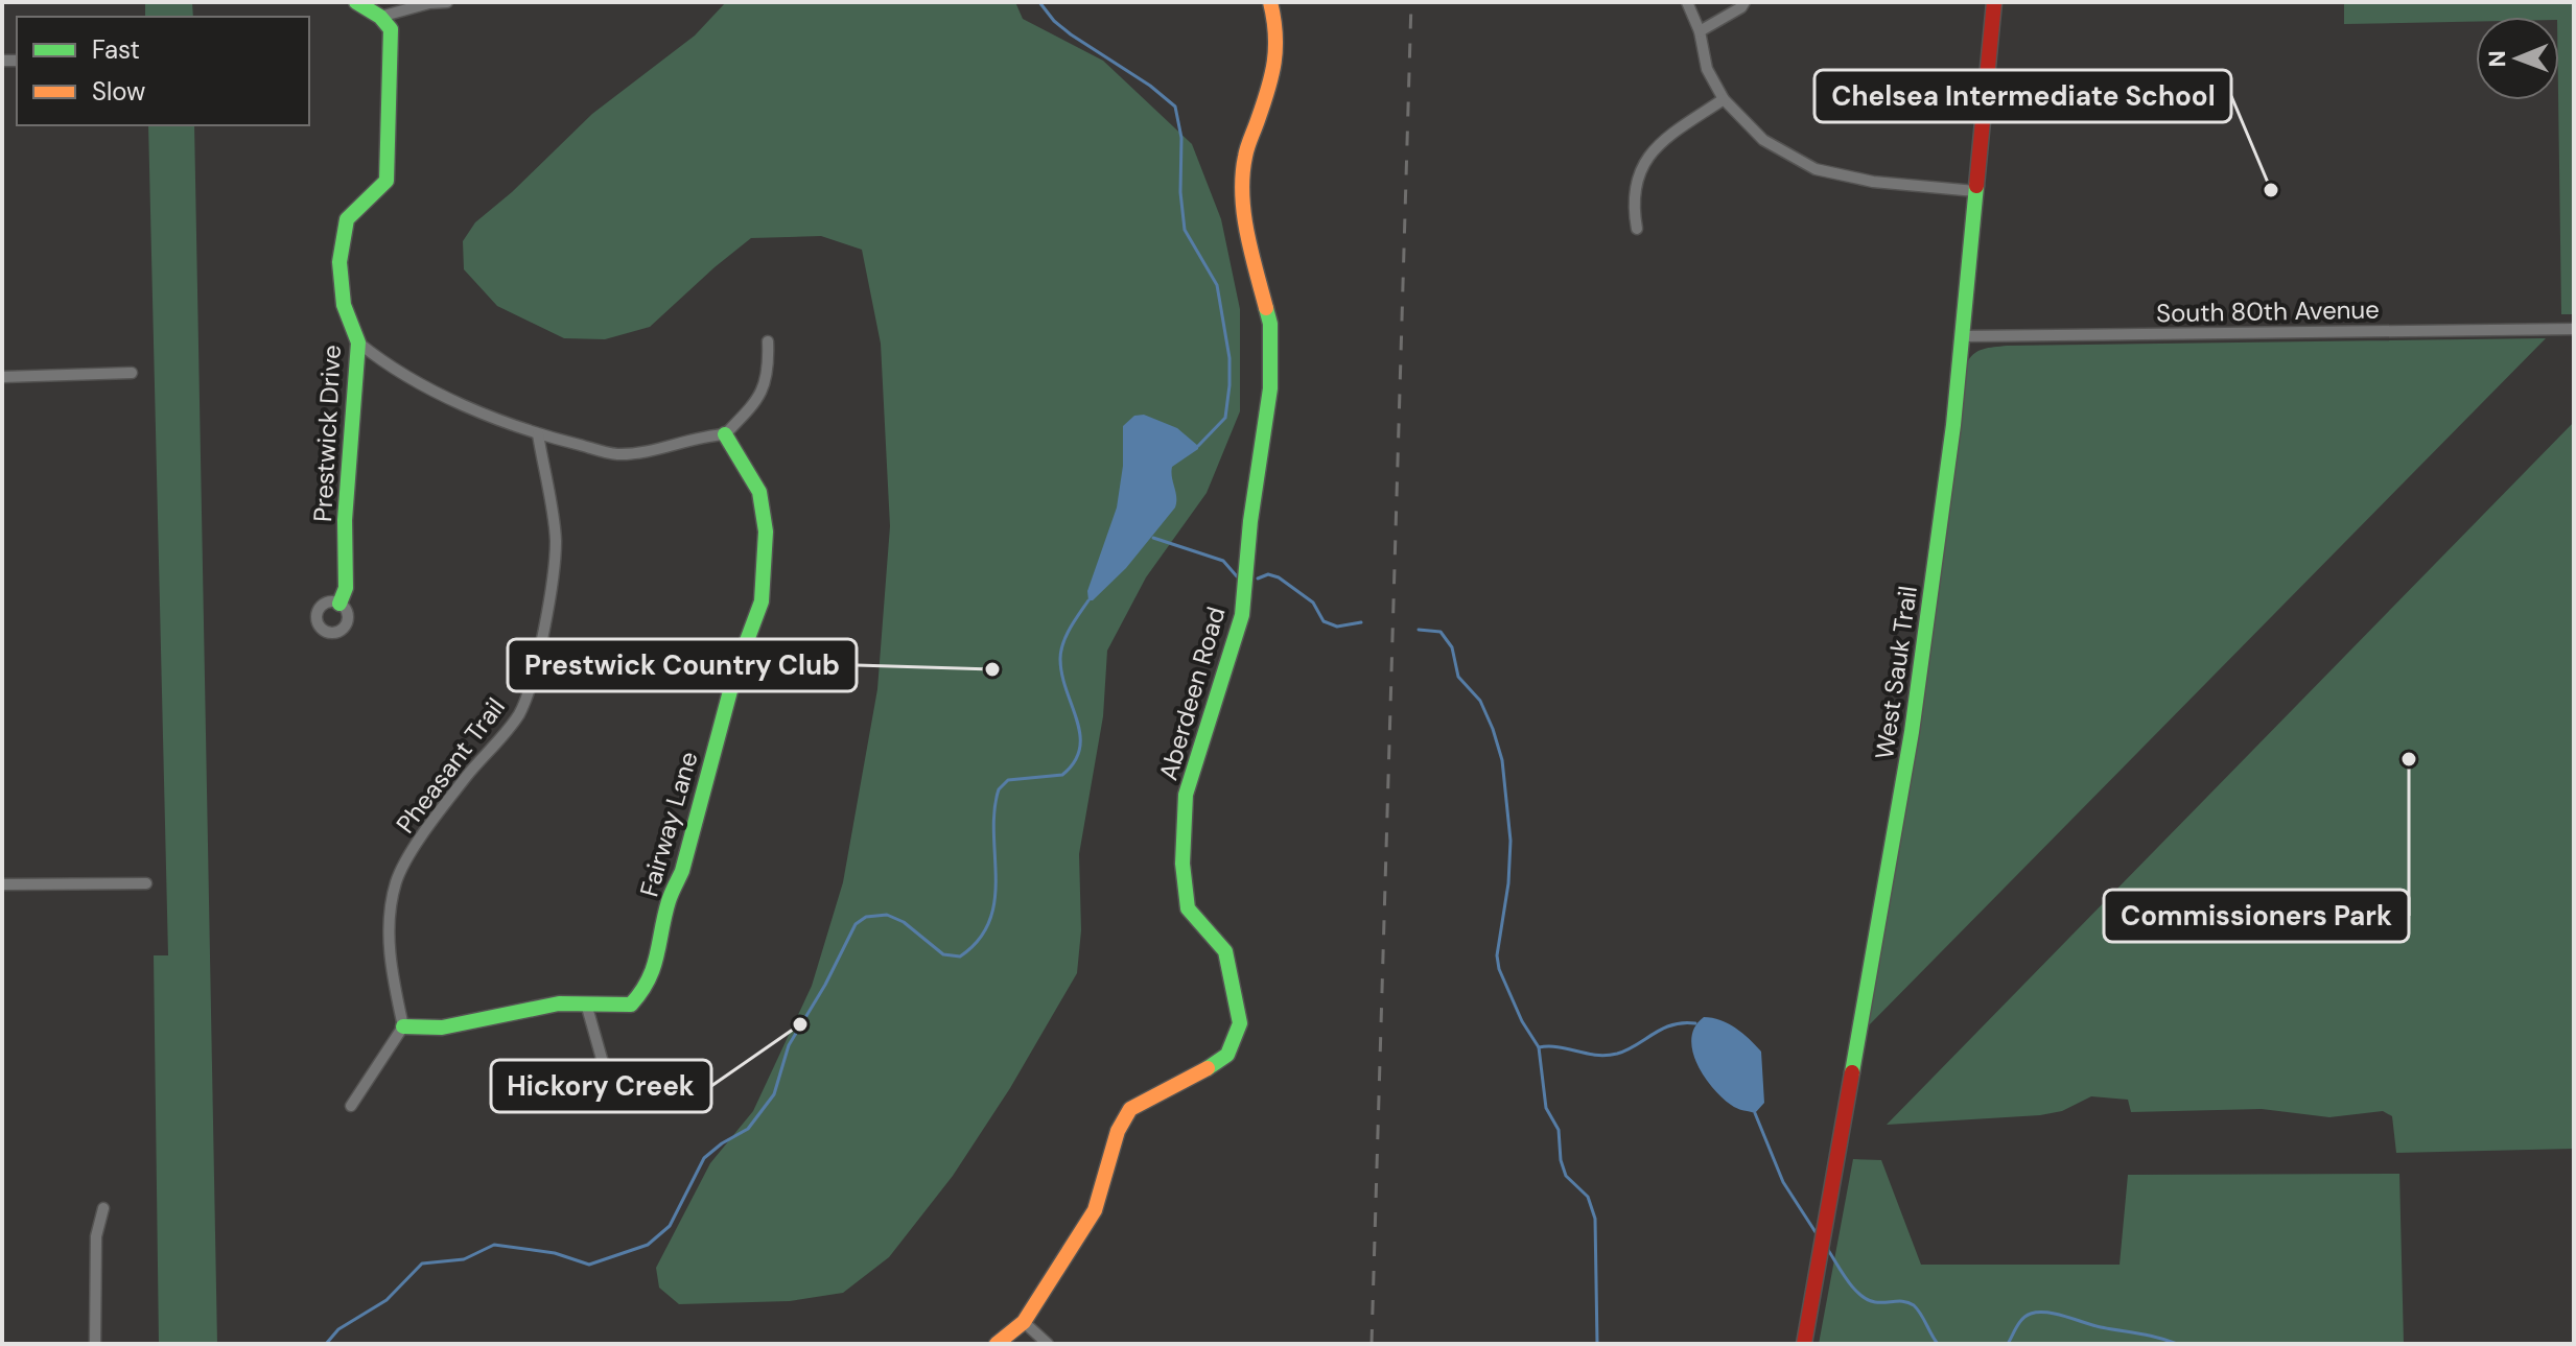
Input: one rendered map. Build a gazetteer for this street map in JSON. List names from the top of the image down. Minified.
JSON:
{"streets":{"street":["South 80th Avenue","Prestwick Drive","West Sauk Trail","Aberdeen Road","Pheasant Trail","Fairway Lane"]},"crossings":[["South 80th Avenue","West Sauk Trail"],["Pheasant Trail","Fairway Lane"]],"places":["Chelsea Intermediate School","Prestwick Country Club","Commissioners Park","Hickory Creek"],"legend":["Fast","Slow"],"north":"left"}
